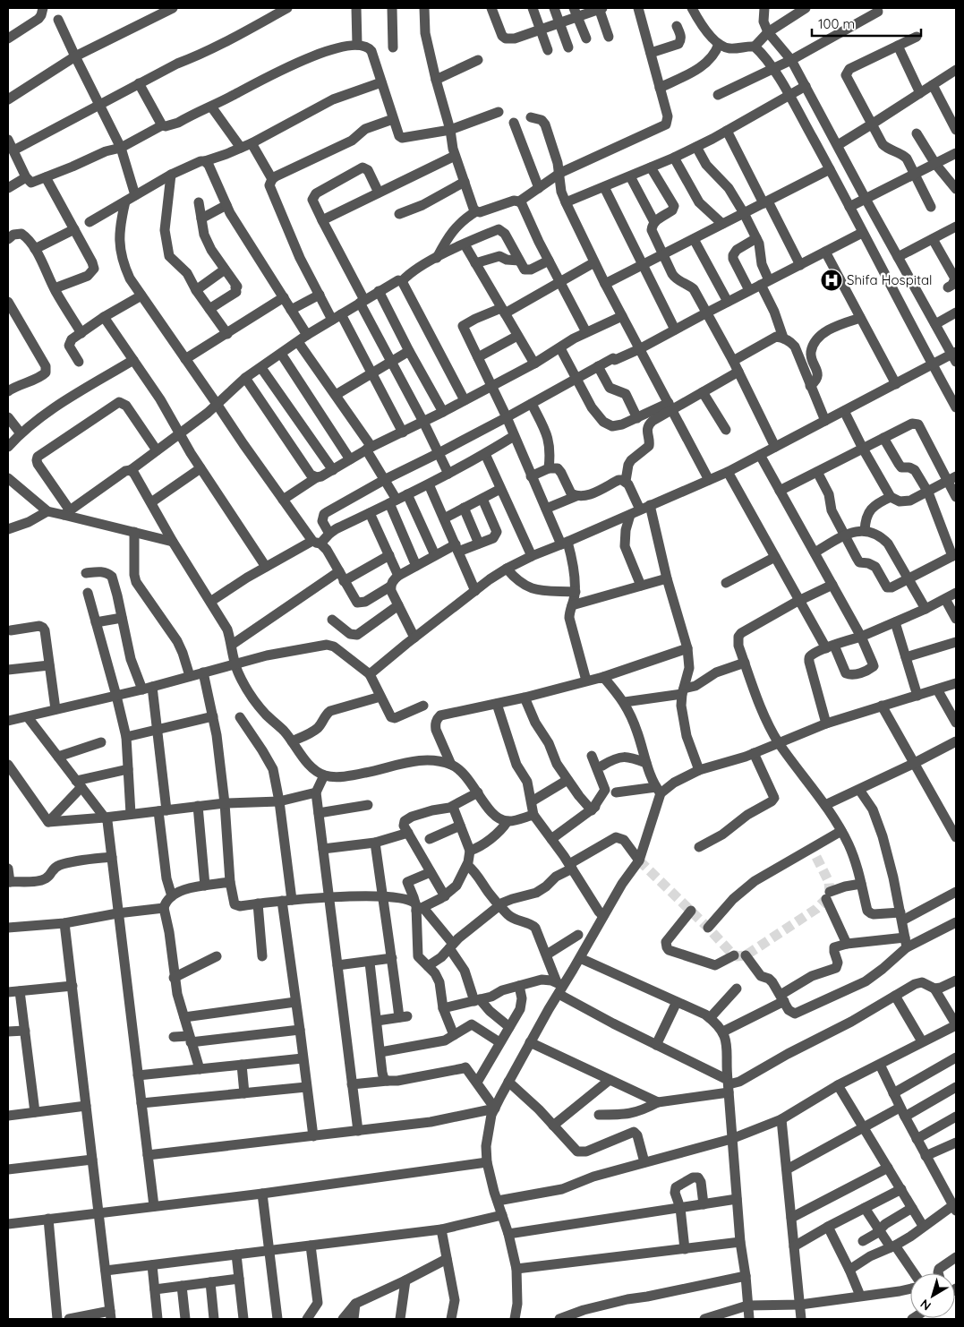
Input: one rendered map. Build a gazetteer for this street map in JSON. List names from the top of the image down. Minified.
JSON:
{"places":{"hospital":["Shifa Hospital"]},"scale_bar":"100 m","north":"bottom left"}
